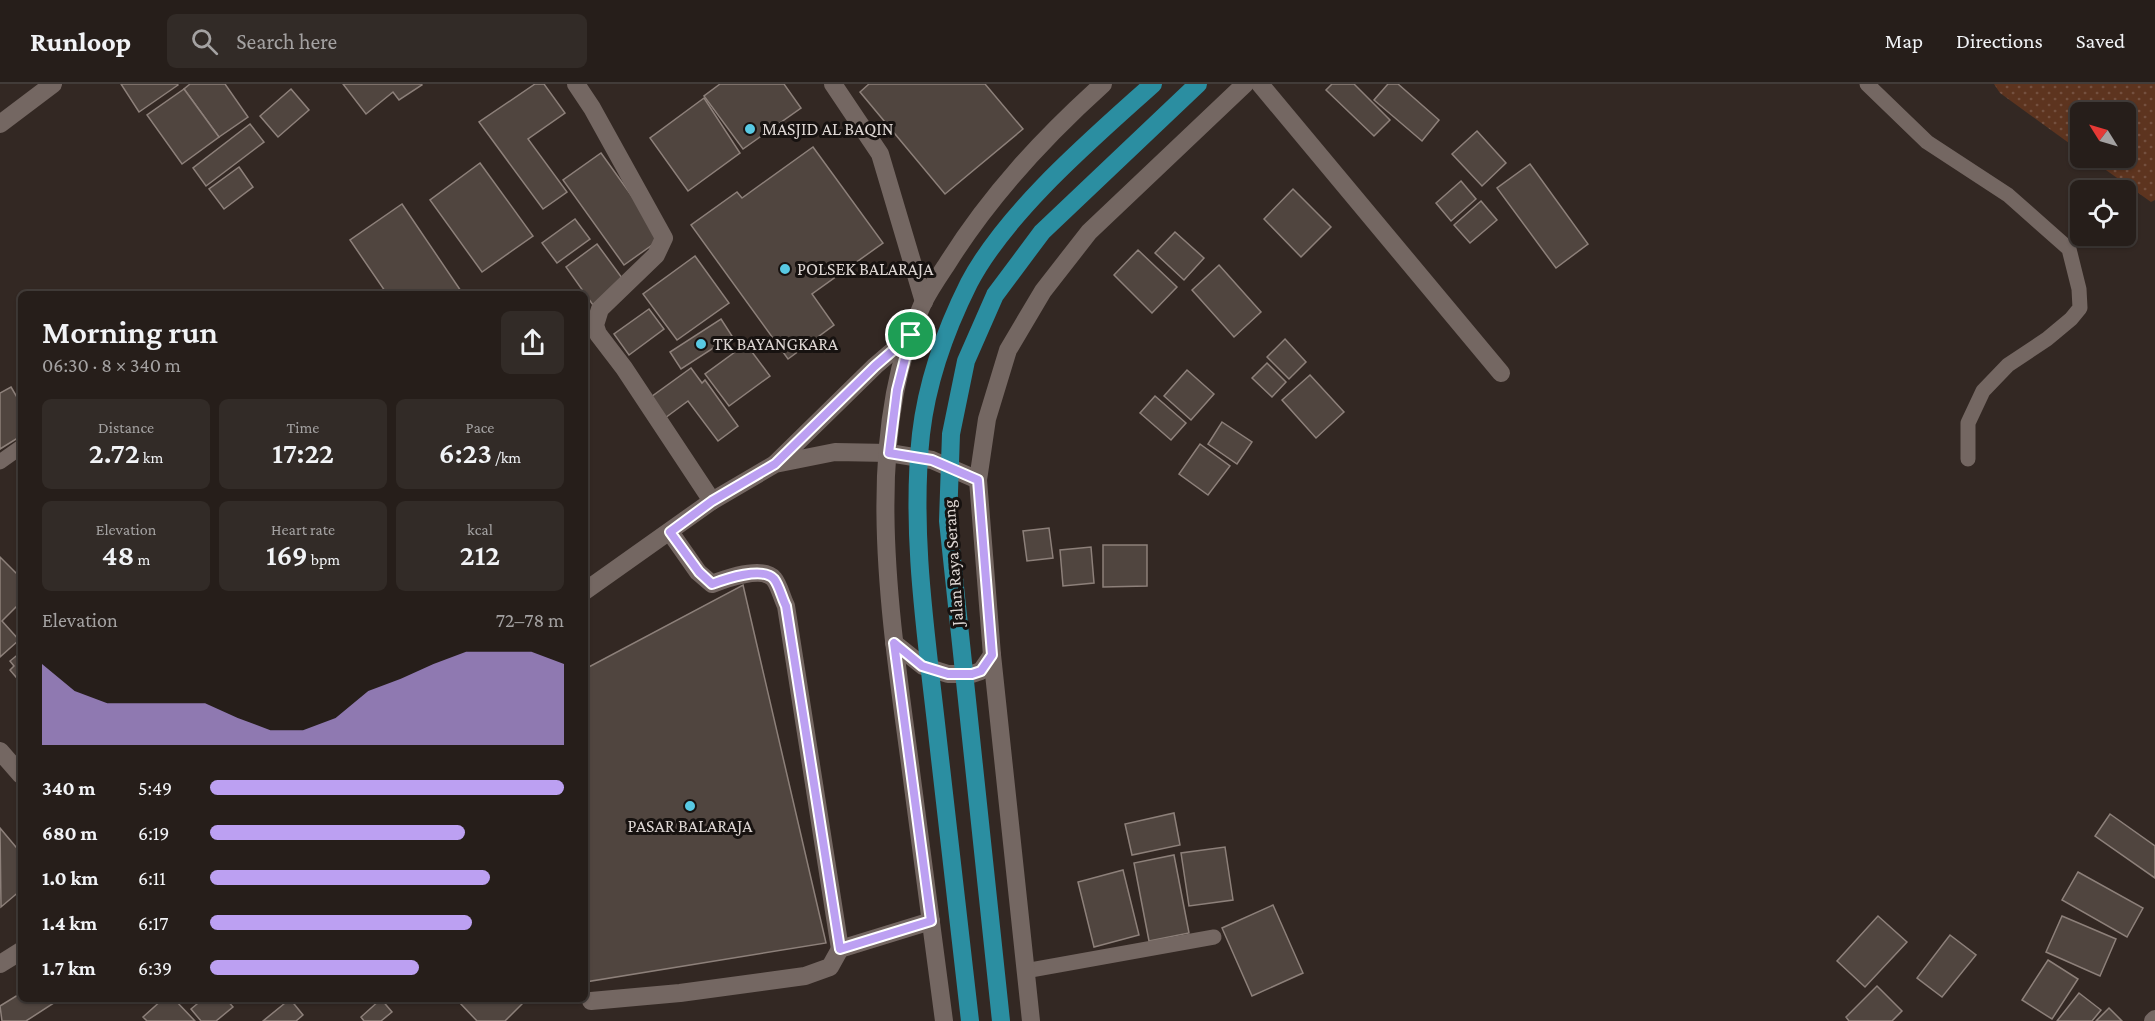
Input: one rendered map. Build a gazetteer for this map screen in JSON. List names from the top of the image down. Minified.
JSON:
{"streets":{"highway":["Jalan Raya Serang"]},"places":["MASJID AL BAQIN","POLSEK BALARAJA","TK BAYANGKARA","PASAR BALARAJA"],"north":"top left","page":{"header":"Runloop","search":"Search here","nav":["Map","Directions","Saved"],"heading":["Morning run","06:30 · 8 × 340 m"],"stats":[["Distance","2.72 km"],["Time","17:22"],["Pace","6:23 /km"],["Elevation","48 m"],["Heart rate","169 bpm"],["kcal","212"]],"chart":["Elevation","72–78 m"],"list":[{"name":"340 m","note":"5:49"},{"name":"680 m","note":"6:19"},{"name":"1.0 km","note":"6:11"},{"name":"1.4 km","note":"6:17"},{"name":"1.7 km","note":"6:39"}]}}
